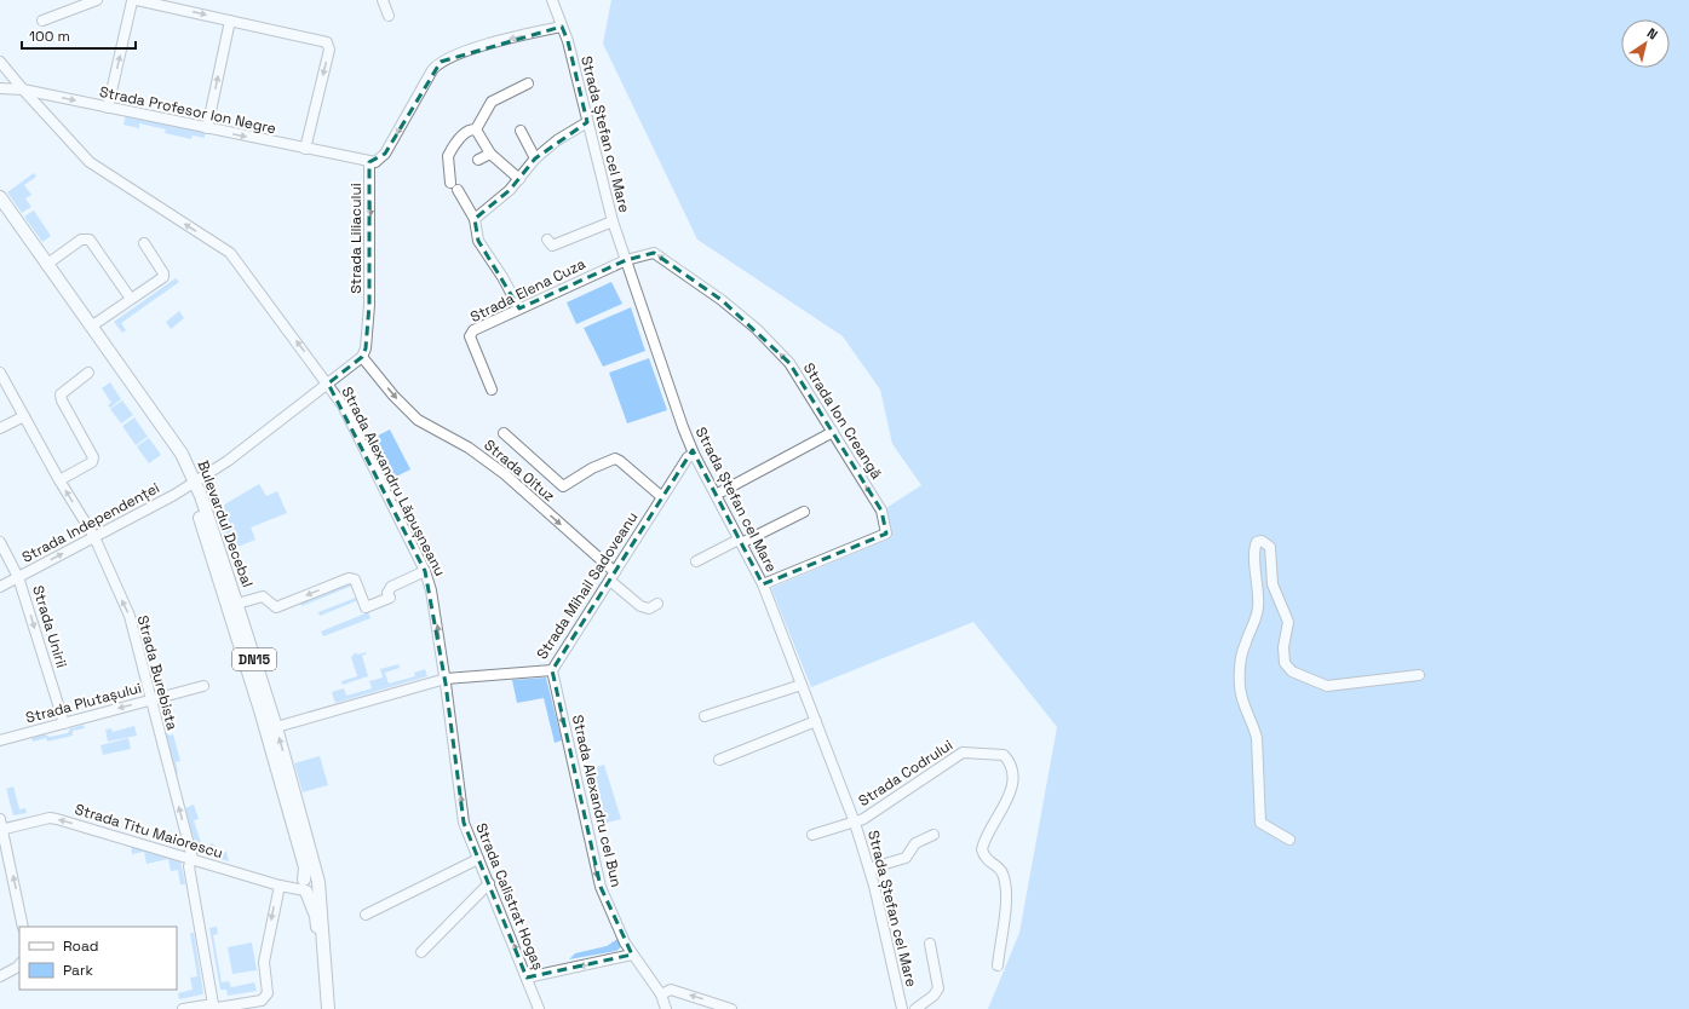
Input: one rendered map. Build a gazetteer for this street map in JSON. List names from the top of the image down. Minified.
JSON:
{"streets":{"main road":["Bulevardul Decebal","DN15"],"street":["Strada Profesor Ion Negre","Strada Ștefan cel Mare","Strada Liliacului","Strada Elena Cuza","Strada Ion Creangă","Strada Oituz","Strada Alexandru Lăpușneanu","Strada Independenței","Strada Mihail Sadoveanu","Strada Unirii","Strada Burebista","Strada Plutașului","Strada Codrului","Strada Alexandru cel Bun","Strada Titu Maiorescu","Strada Calistrat Hogaș"]},"crossings":[["Strada Profesor Ion Negre","Strada Liliacului"],["Strada Profesor Ion Negre","Strada Alexandru Lăpușneanu"],["Strada Ștefan cel Mare","Strada Liliacului"],["Strada Ștefan cel Mare","Strada Elena Cuza"],["Strada Ștefan cel Mare","Strada Ion Creangă"],["Strada Ștefan cel Mare","Strada Mihail Sadoveanu"],["Strada Ștefan cel Mare","Strada Codrului"],["Strada Liliacului","Strada Oituz"],["Strada Elena Cuza","Strada Ion Creangă"],["Strada Oituz","Strada Mihail Sadoveanu"],["Strada Alexandru Lăpușneanu","Strada Mihail Sadoveanu"],["Strada Alexandru Lăpușneanu","Strada Calistrat Hogaș"],["Strada Independenței","Bulevardul Decebal"],["Strada Independenței","Strada Unirii"],["Strada Independenței","Strada Burebista"],["Bulevardul Decebal","Strada Mihail Sadoveanu"],["Bulevardul Decebal","Strada Titu Maiorescu"],["Strada Mihail Sadoveanu","Strada Alexandru cel Bun"],["Strada Mihail Sadoveanu","Strada Calistrat Hogaș"],["Strada Unirii","Strada Plutașului"],["Strada Burebista","Strada Plutașului"],["Strada Burebista","Strada Titu Maiorescu"]],"one_way":["Strada Profesor Ion Negre","Strada Liliacului","Strada Oituz","Strada Alexandru Lăpușneanu","Strada Independenței","Strada Unirii","Strada Burebista","Strada Plutașului","Strada Alexandru cel Bun","Strada Titu Maiorescu","Strada Calistrat Hogaș"],"legend":["Road","Park"],"scale_bar":"100 m","north":"top right"}
